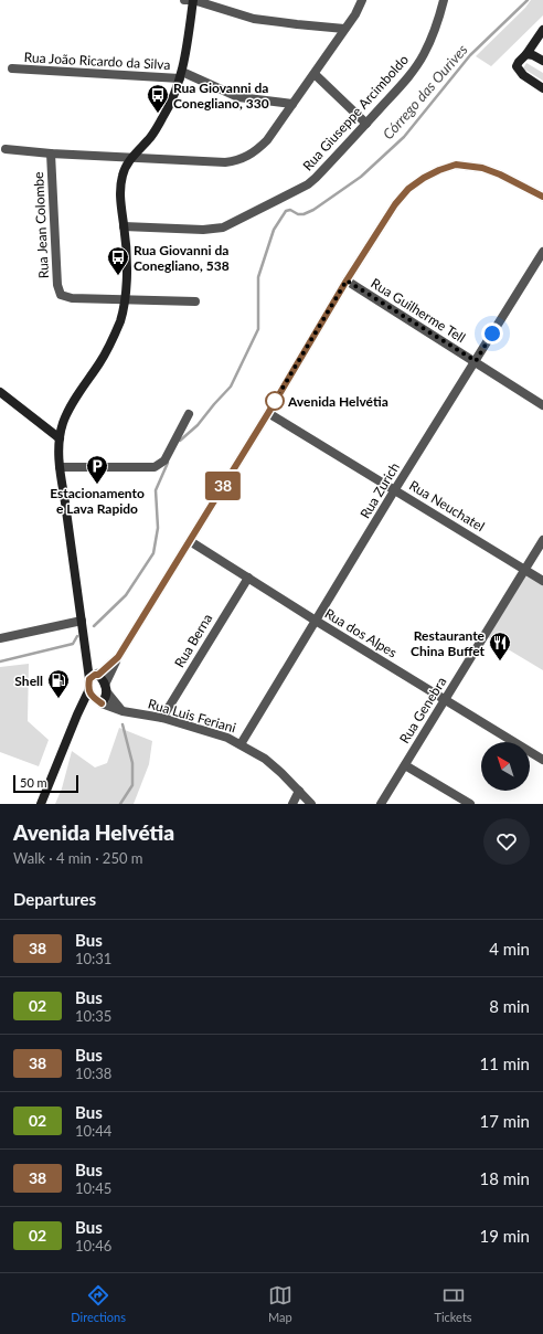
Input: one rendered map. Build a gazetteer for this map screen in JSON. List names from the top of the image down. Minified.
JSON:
{"streets":{"street":["Rua João Ricardo da Silva","Rua Giuseppe Arcimboldo","Rua Jean Colombe","Rua Guilherme Tell","Rua Zurich","Rua Neuchatel","Rua dos Alpes","Rua Berna","Rua Genebra","Rua Luis Feriani"]},"crossings":[["Rua Guilherme Tell","Rua Zurich"],["Rua Zurich","Rua Neuchatel"],["Rua Zurich","Rua dos Alpes"],["Rua Zurich","Rua Luis Feriani"],["Rua Neuchatel","Rua Genebra"],["Rua dos Alpes","Rua Berna"],["Rua dos Alpes","Rua Genebra"],["Rua Berna","Rua Luis Feriani"]],"water":["Córrego das Ourives"],"places":{"bus stop":["Rua Giovanni da Conegliano, 330","Rua Giovanni da Conegliano, 538"],"other":["Avenida Helvétia"],"parking":["Estacionamento e Lava Rapido"],"restaurant":["Restaurante China Buffet"],"fuel station":["Shell"]},"lines":["bus line 38"],"scale_bar":"50 m","north":"top left","page":{"on_map":"38","scale":"50 m","heading":[["Avenida Helvétia","Walk · 4 min · 250 m"],"Departures"],"list":[{"mark":"38","name":"Bus","note":"10:31","value":"4 min"},{"mark":"02","name":"Bus","note":"10:35","value":"8 min"},{"mark":"38","name":"Bus","note":"10:38","value":"11 min"},{"mark":"02","name":"Bus","note":"10:44","value":"17 min"},{"mark":"38","name":"Bus","note":"10:45","value":"18 min"},{"mark":"02","name":"Bus","note":"10:46","value":"19 min"}],"tabs":["Directions","Map","Tickets"]}}
